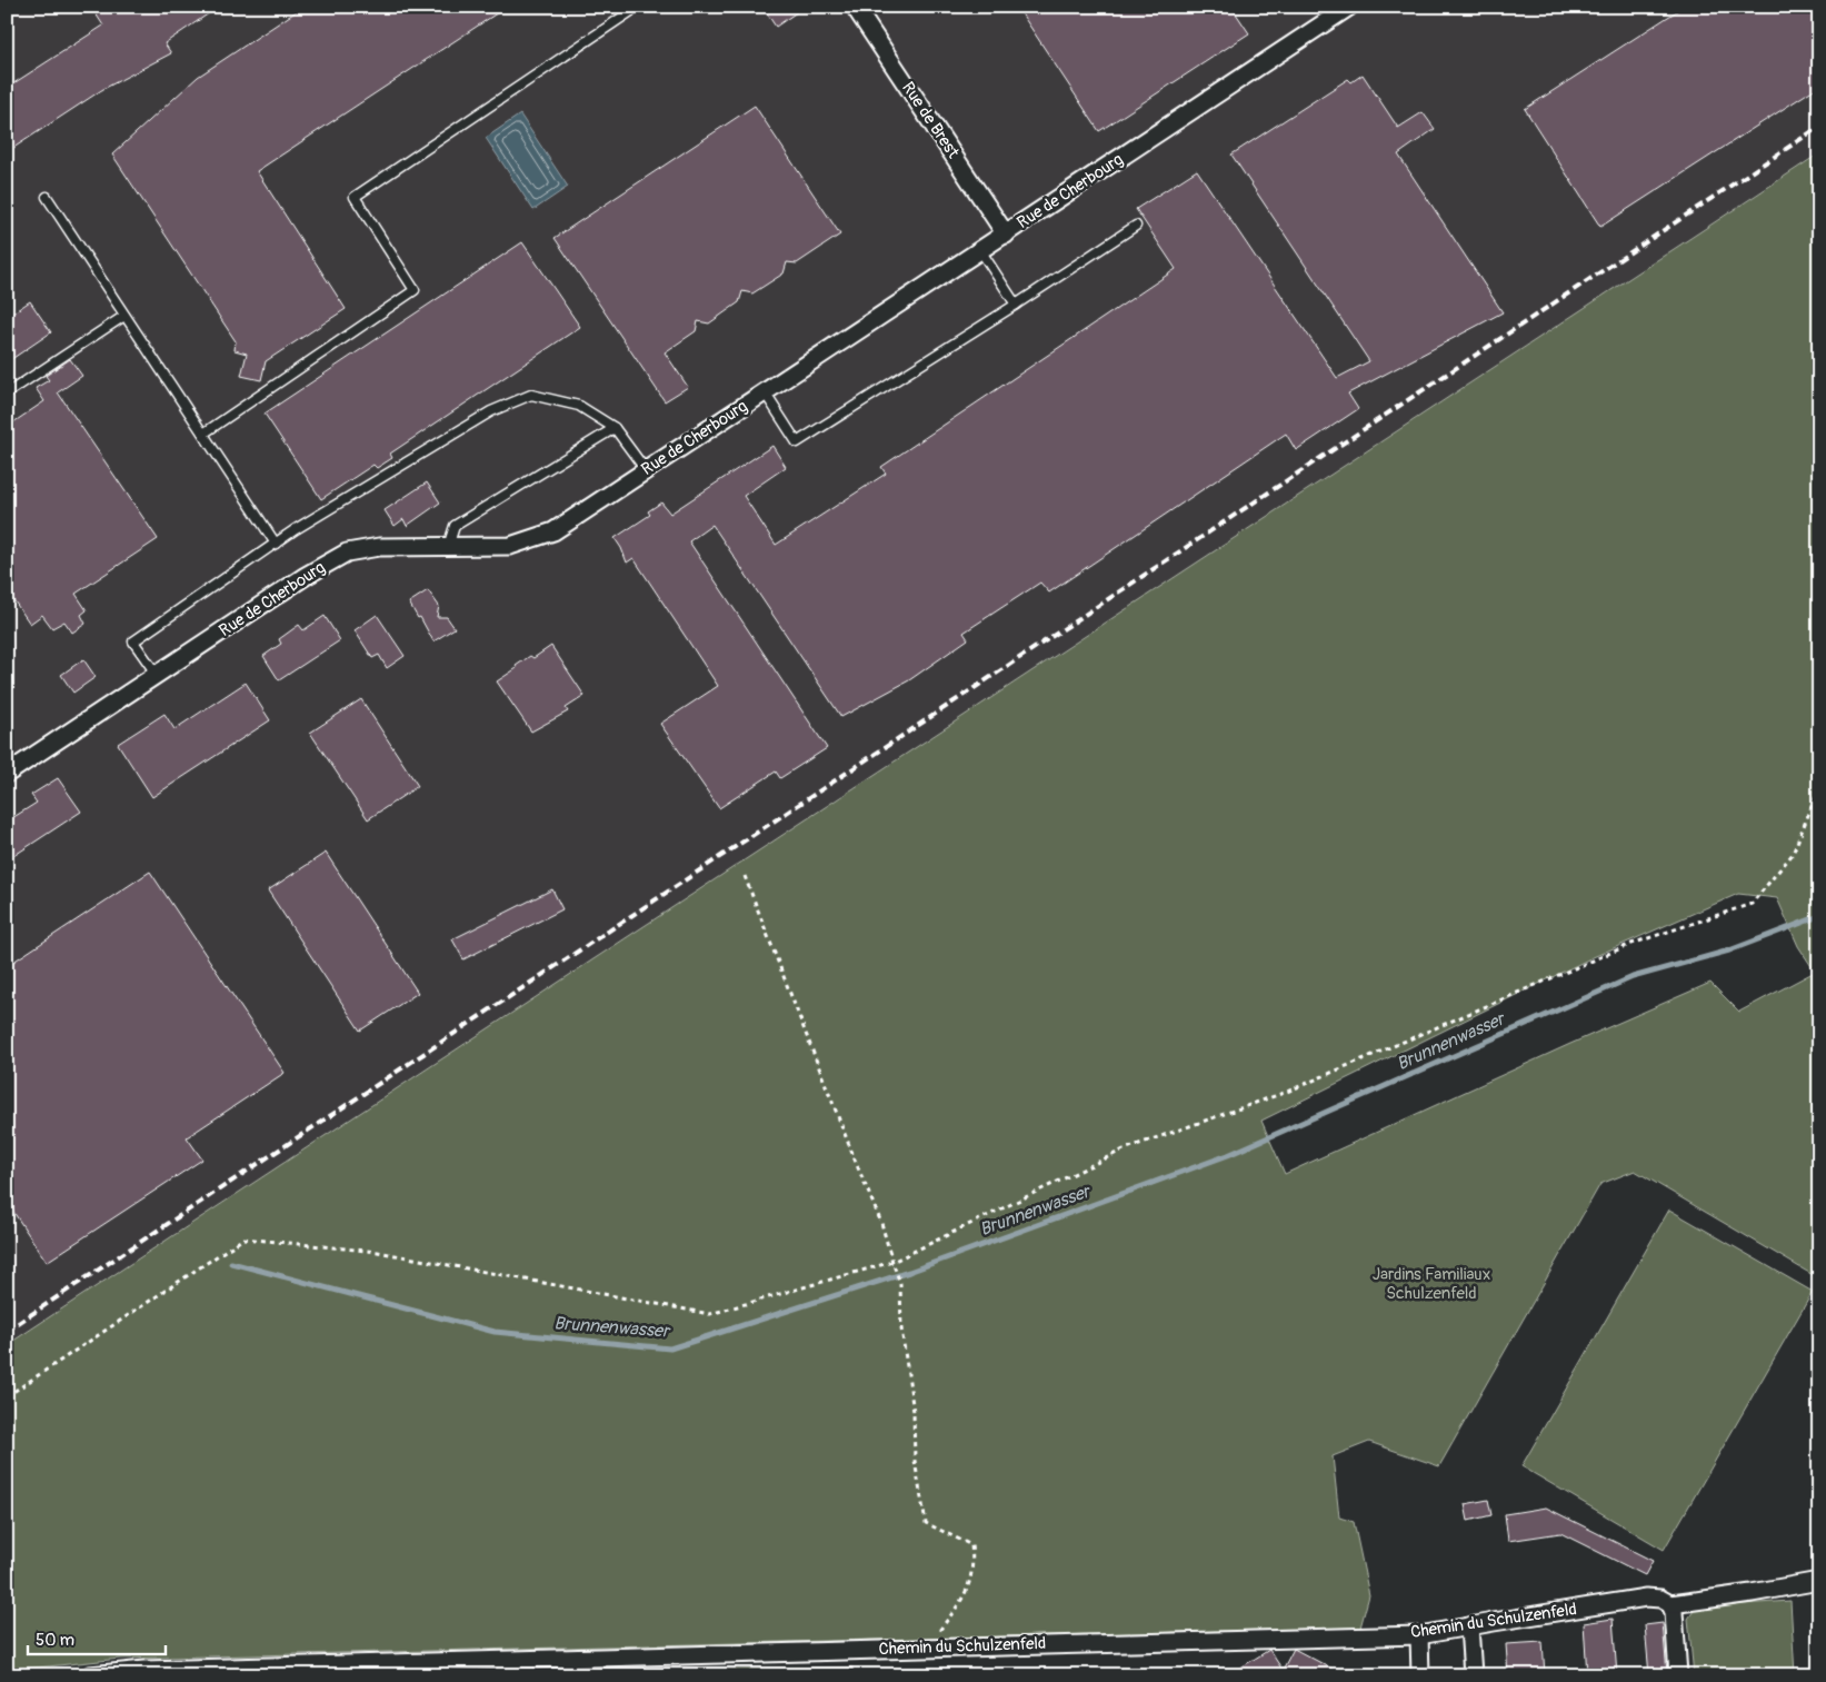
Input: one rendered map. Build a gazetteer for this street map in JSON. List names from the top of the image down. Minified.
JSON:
{"streets":{"street":["Rue de Brest","Rue de Cherbourg","Chemin du Schulzenfeld"]},"crossings":[["Rue de Brest","Rue de Cherbourg"]],"water":["Brunnenwasser"],"parks":["Jardins Familiaux Schulzenfeld"],"scale_bar":"50 m"}
